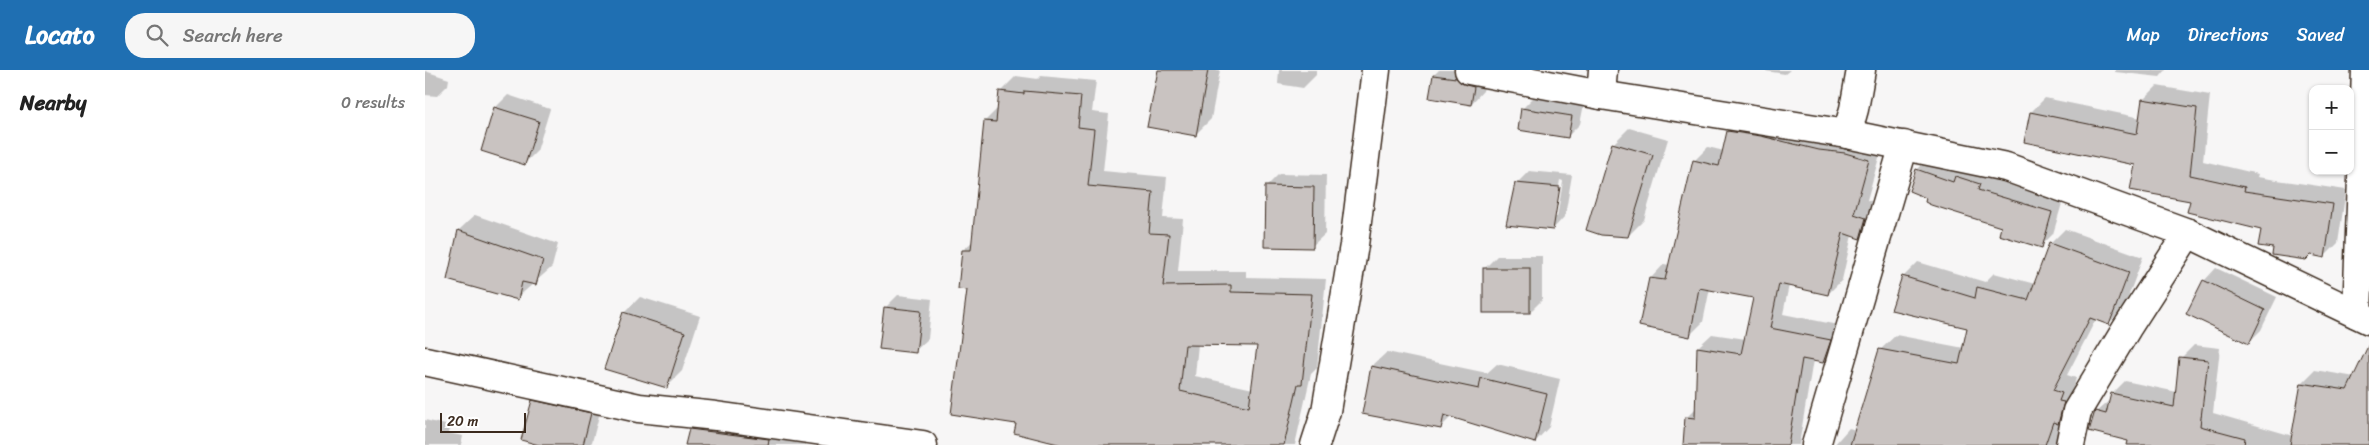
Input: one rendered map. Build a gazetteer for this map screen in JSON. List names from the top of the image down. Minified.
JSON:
{"scale_bar":"20 m","page":{"header":"Locato","search":"Search here","nav":["Map","Directions","Saved"],"heading":["Nearby","0 results"],"map_buttons":["+","−"],"scale":"20 m"}}
